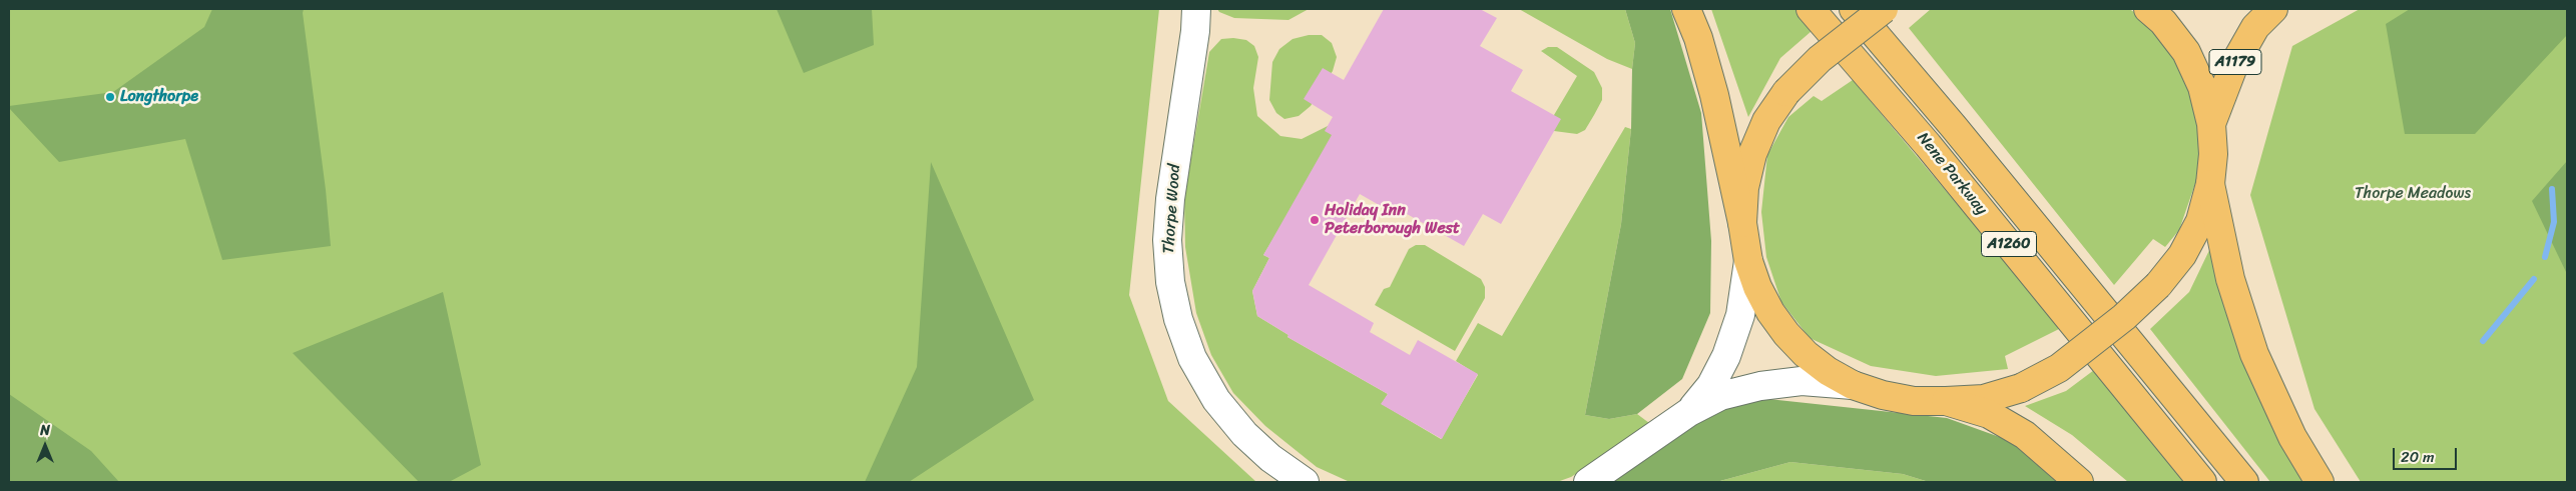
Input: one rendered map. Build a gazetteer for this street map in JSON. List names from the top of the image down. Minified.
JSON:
{"streets":{"main road":["A1179","Nene Parkway","A1260"],"street":["Thorpe Wood"]},"parks":["Thorpe Meadows"],"places":["Longthorpe","Holiday Inn Peterborough West"],"scale_bar":"20 m","north":"top"}
